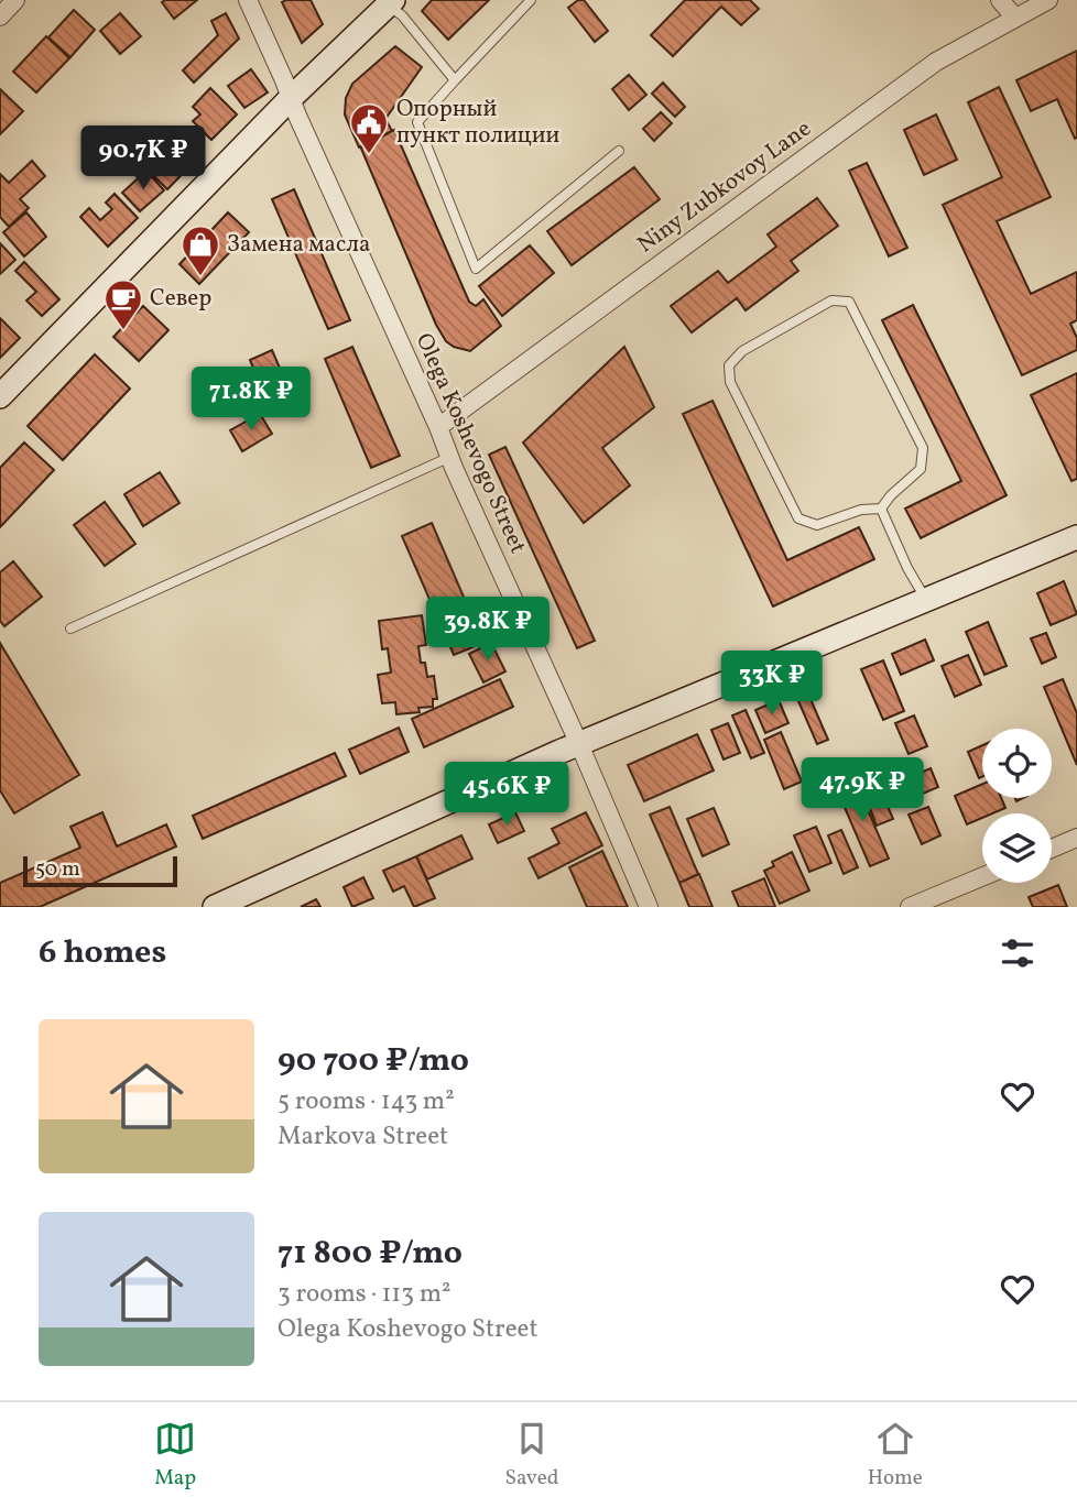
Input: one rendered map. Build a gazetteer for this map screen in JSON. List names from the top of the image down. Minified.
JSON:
{"streets":{"street":["Niny Zubkovoy Lane","Olega Koshevogo Street"]},"crossings":[["Niny Zubkovoy Lane","Olega Koshevogo Street"]],"places":{"public building":["Опорный пункт полиции"],"shop":["Замена масла"],"cafe":["Север"]},"scale_bar":"50 m","page":{"price":["90.7K ₽","71.8K ₽","39.8K ₽","33K ₽","47.9K ₽","45.6K ₽"],"scale":"50 m","heading":"6 homes","list":[{"name":"90 700 ₽/mo","note":"5 rooms · 143 m² · Markova Street"},{"name":"71 800 ₽/mo","note":"3 rooms · 113 m² · Olega Koshevogo Street"}],"tabs":["Map","Saved","Home"]}}
